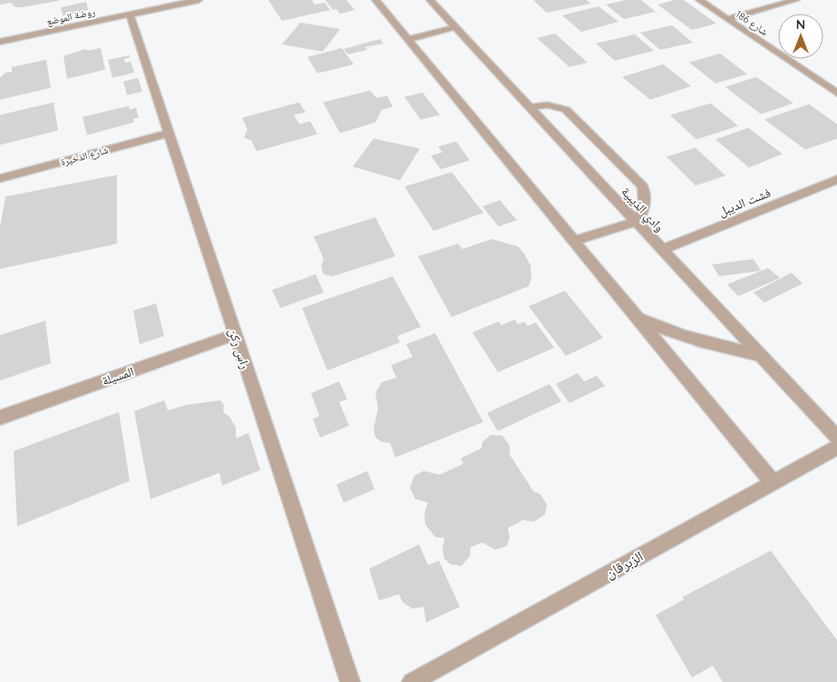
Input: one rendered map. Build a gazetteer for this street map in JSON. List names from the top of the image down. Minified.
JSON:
{"streets":{"street":["روضة الموضع","شارع 186","شارع الذخيرة","فشت الديبل","وادي الذيبية","راس ركن","المسيلة","الزبرقان"]},"crossings":[["روضة الموضع","راس ركن"],["شارع الذخيرة","راس ركن"],["فشت الديبل","وادي الذيبية"],["راس ركن","المسيلة"]],"north":"top"}
